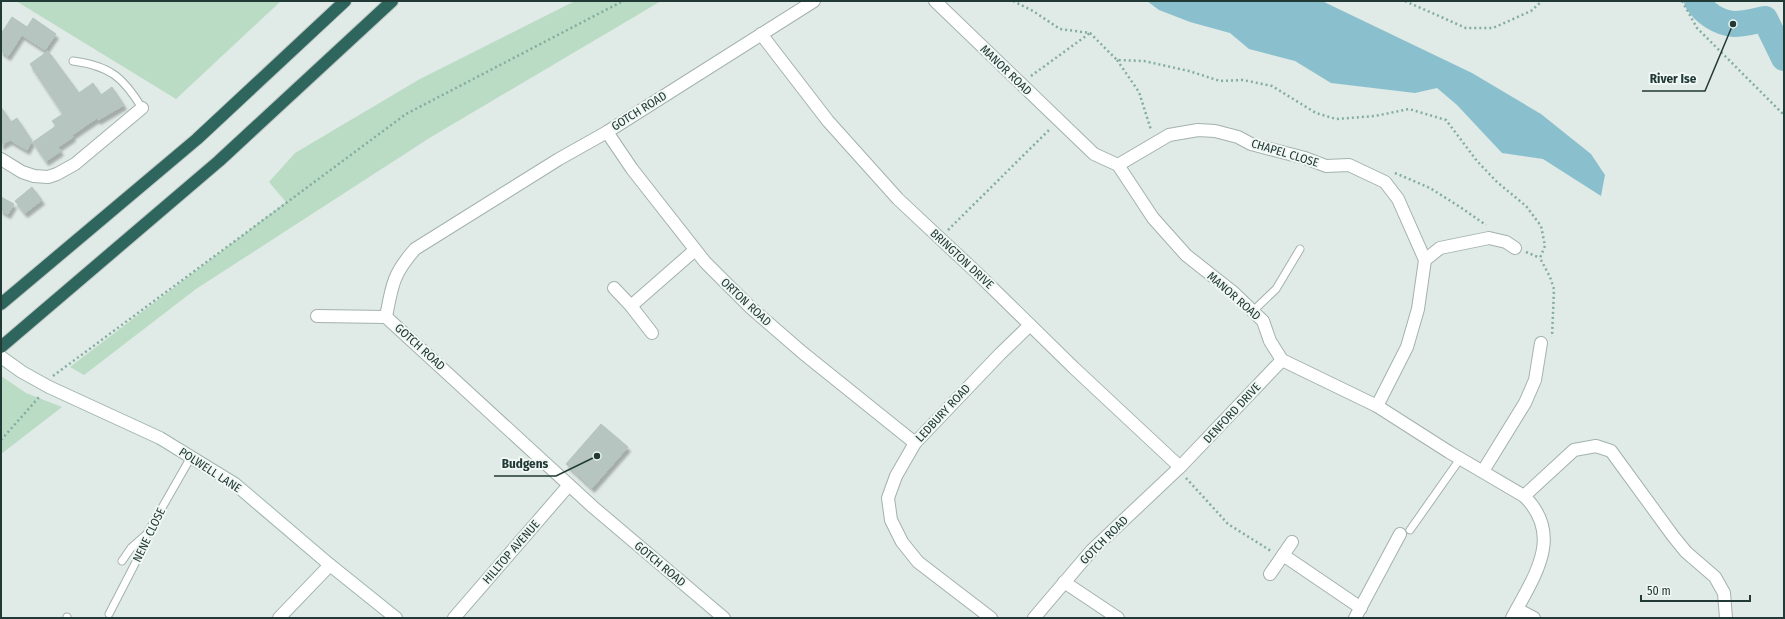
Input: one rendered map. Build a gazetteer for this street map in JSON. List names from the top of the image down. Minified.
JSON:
{"streets":{"street":["MANOR ROAD","GOTCH ROAD","CHAPEL CLOSE","BRINGTON DRIVE","ORTON ROAD","LEDBURY ROAD","DENFORD DRIVE","POLWELL LANE","HILLTOP AVENUE"],"lane":["NENE CLOSE"]},"crossings":[["MANOR ROAD","CHAPEL CLOSE"],["MANOR ROAD","DENFORD DRIVE"],["GOTCH ROAD","BRINGTON DRIVE"],["GOTCH ROAD","ORTON ROAD"],["GOTCH ROAD","DENFORD DRIVE"],["GOTCH ROAD","HILLTOP AVENUE"],["BRINGTON DRIVE","LEDBURY ROAD"],["BRINGTON DRIVE","DENFORD DRIVE"],["ORTON ROAD","LEDBURY ROAD"],["POLWELL LANE","NENE CLOSE"]],"places":["River Ise","Budgens"],"scale_bar":"50 m"}
